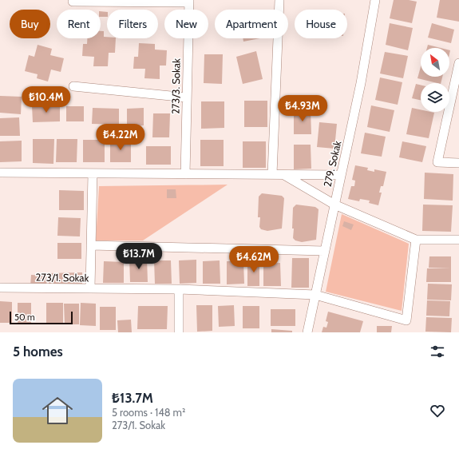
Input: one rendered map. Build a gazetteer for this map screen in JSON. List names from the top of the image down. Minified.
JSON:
{"streets":{"street":["273/3. Sokak","279. Sokak","273/1. Sokak"]},"crossings":[["279. Sokak","273/1. Sokak"]],"scale_bar":"50 m","north":"top left","page":{"chip":["Buy","Rent","Filters","New","Apartment","House"],"price":["₺10.4M","₺4.93M","₺4.22M","₺13.7M","₺4.62M"],"scale":"50 m","heading":"5 homes","list":[{"name":"₺13.7M","note":"5 rooms · 148 m² · 273/1. Sokak"}]}}
